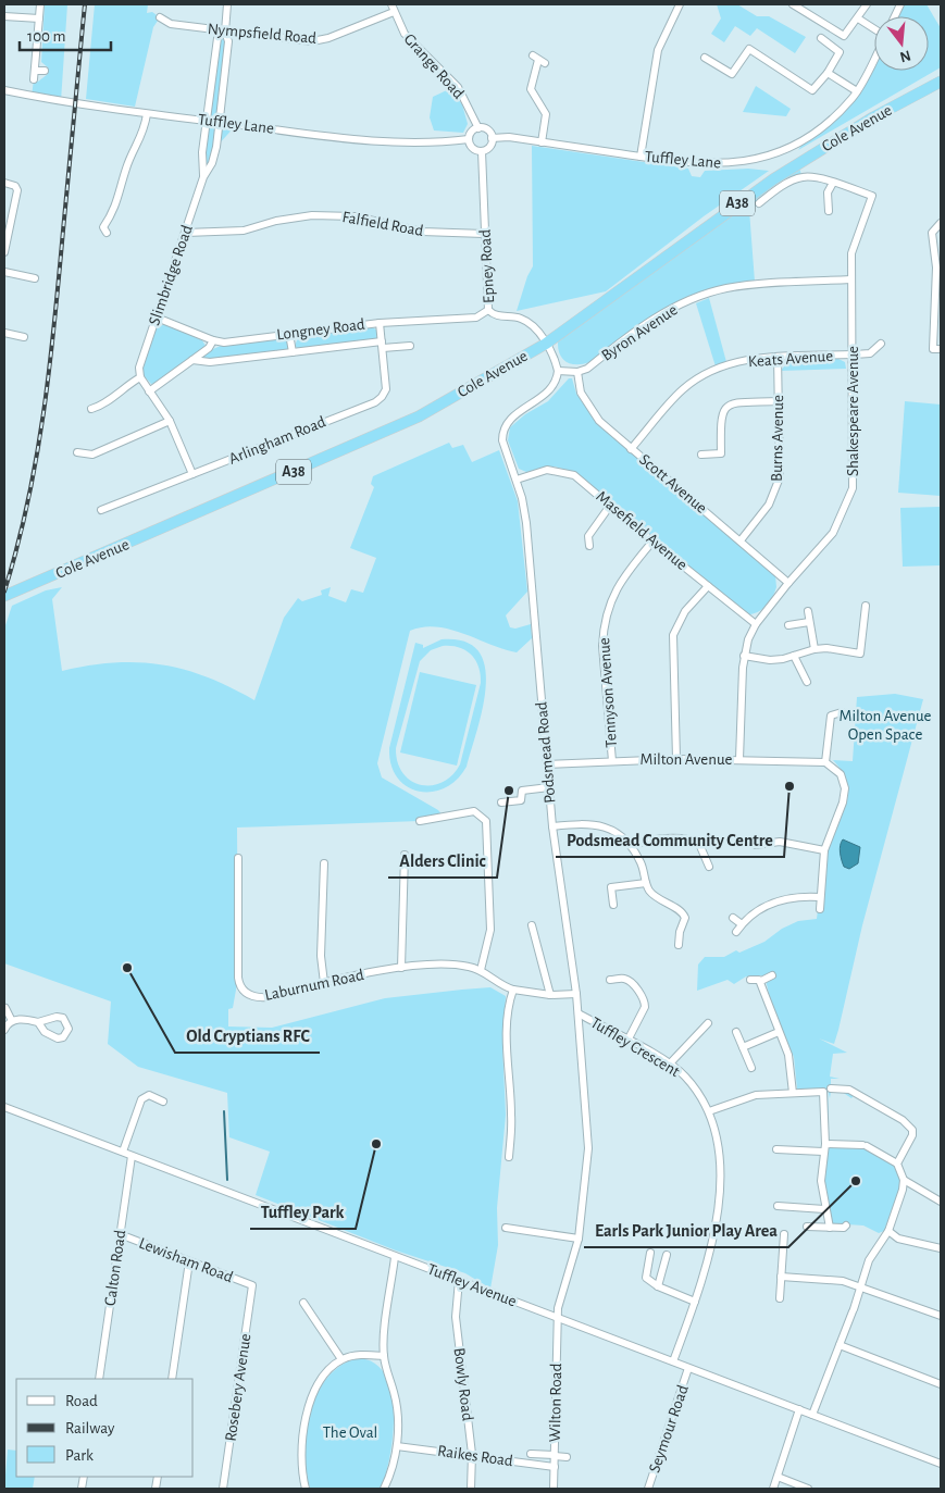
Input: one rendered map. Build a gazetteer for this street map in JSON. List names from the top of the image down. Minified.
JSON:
{"streets":{"highway":["Cole Avenue","A38"],"street":["Nympsfield Road","Grange Road","Tuffley Lane","Falfield Road","Epney Road","Slimbridge Road","Longney Road","Byron Avenue","Keats Avenue","Shakespeare Avenue","Burns Avenue","Arlingham Road","Scott Avenue","Masefield Avenue","Tennyson Avenue","Podsmead Road","Milton Avenue","Laburnum Road","Tuffley Crescent","Lewisham Road","Calton Road","Tuffley Avenue","Bowly Road","Rosebery Avenue","Wilton Road","Seymour Road","Raikes Road"]},"crossings":[["Nympsfield Road","Grange Road"],["Nympsfield Road","Slimbridge Road"],["Grange Road","Tuffley Lane"],["Grange Road","Epney Road"],["Tuffley Lane","Epney Road"],["Tuffley Lane","Slimbridge Road"],["Cole Avenue","Epney Road"],["Falfield Road","Epney Road"],["Falfield Road","Slimbridge Road"],["Epney Road","Longney Road"],["Slimbridge Road","Longney Road"],["Longney Road","Arlingham Road"],["Byron Avenue","Shakespeare Avenue"],["Byron Avenue","Scott Avenue"],["Keats Avenue","Shakespeare Avenue"],["Keats Avenue","Burns Avenue"],["Keats Avenue","Scott Avenue"],["Shakespeare Avenue","Scott Avenue"],["Shakespeare Avenue","Masefield Avenue"],["Shakespeare Avenue","Milton Avenue"],["Burns Avenue","Scott Avenue"],["Masefield Avenue","Tennyson Avenue"],["Masefield Avenue","Podsmead Road"],["Tennyson Avenue","Milton Avenue"],["Podsmead Road","Milton Avenue"],["Podsmead Road","Tuffley Crescent"],["Podsmead Road","Tuffley Avenue"],["Podsmead Road","Wilton Road"],["Tuffley Crescent","Tuffley Avenue"],["Lewisham Road","Calton Road"],["Lewisham Road","Rosebery Avenue"],["Calton Road","Tuffley Avenue"],["Tuffley Avenue","Bowly Road"],["Tuffley Avenue","Wilton Road"],["Tuffley Avenue","Seymour Road"],["Bowly Road","Raikes Road"],["Wilton Road","Raikes Road"]],"parks":["Milton Avenue Open Space","The Oval"],"places":["Podsmead Community Centre","Alders Clinic","Old Cryptians RFC","Tuffley Park","Earls Park Junior Play Area"],"legend":["Road","Railway","Park"],"scale_bar":"100 m","north":"bottom"}
